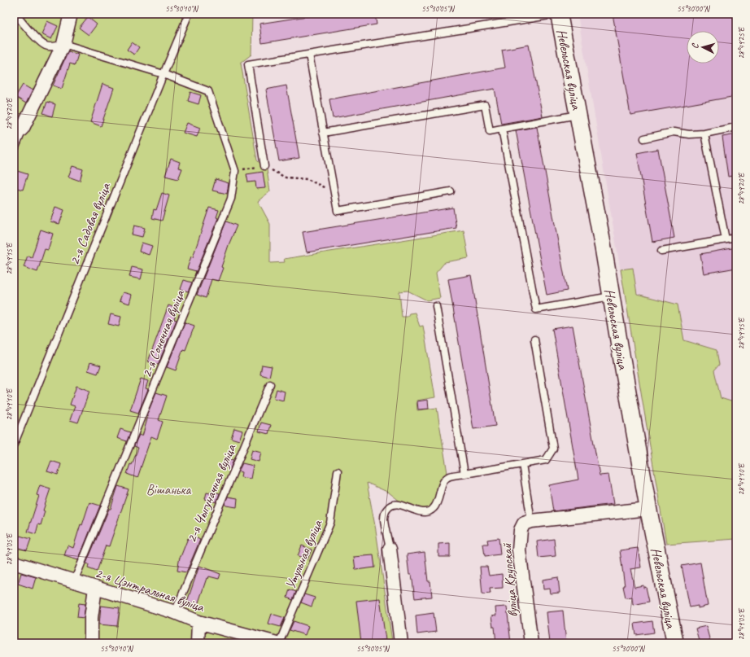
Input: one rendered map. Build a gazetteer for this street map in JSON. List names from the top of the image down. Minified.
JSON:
{"streets":{"street":["Невельская вуліца","вуліца Крупскай","2-я Цэнтральная вуліца"],"lane":["2-я Садовая вуліца","2-я Сонечная вуліца","2-я Чыгуначная вуліца","Утульная вуліца"]},"crossings":[["2-я Садовая вуліца","2-я Сонечная вуліца"],["2-я Сонечная вуліца","2-я Цэнтральная вуліца"],["2-я Чыгуначная вуліца","2-я Цэнтральная вуліца"]],"parks":["Вішанька"],"north":"left","coordinates":["55°30'10\"N","55°30'05\"N","55°30'00\"N","28°49'25\"E","28°49'20\"E","28°49'15\"E","28°49'10\"E","28°49'05\"E"]}
